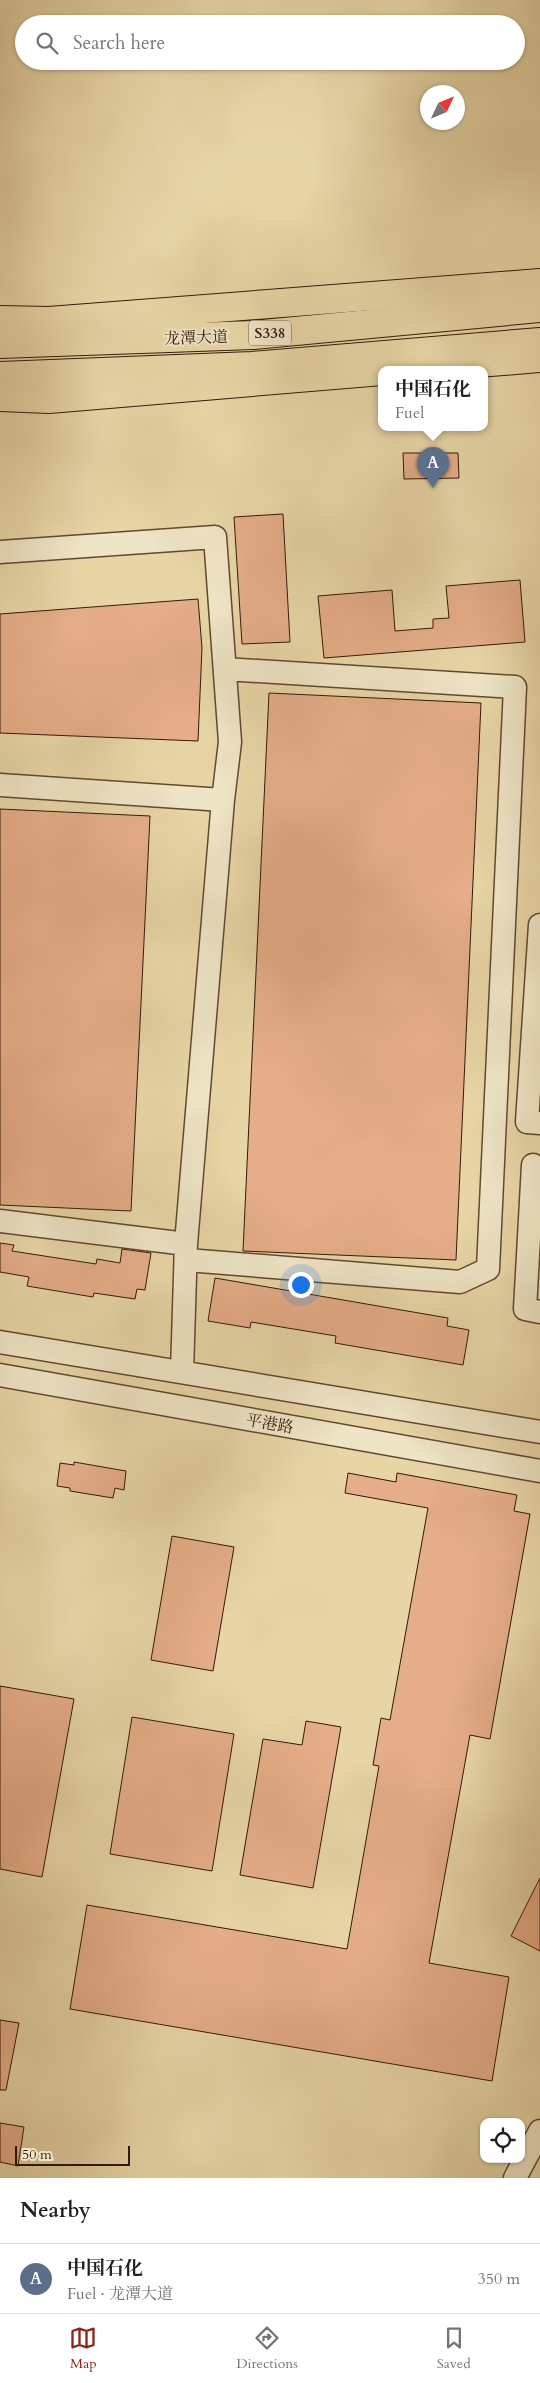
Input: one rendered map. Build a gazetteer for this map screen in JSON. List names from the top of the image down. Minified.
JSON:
{"streets":{"main road":["S338","龙潭大道"],"street":["平港路"]},"scale_bar":"50 m","north":"top right","page":{"search":"Search here","popup":["中国石化","Fuel"],"pins":"A","scale":"50 m","heading":"Nearby","list":[{"mark":"A","name":"中国石化","note":"Fuel · 龙潭大道","value":"350 m"}],"nav":["Map","Directions","Saved"]}}
